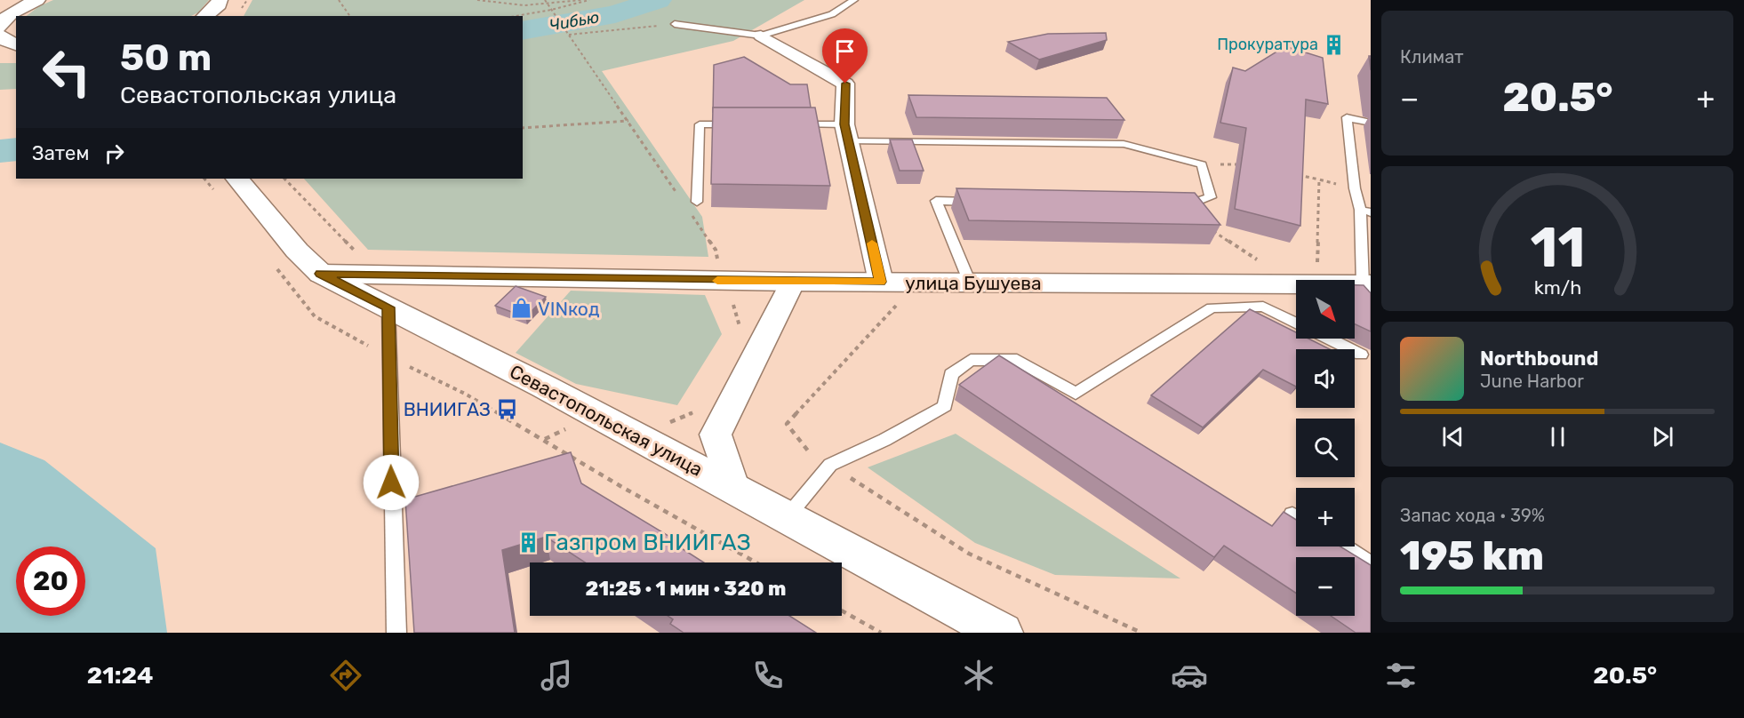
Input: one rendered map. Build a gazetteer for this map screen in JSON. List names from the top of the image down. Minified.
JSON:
{"streets":{"main road":["улица Бушуева","Севастопольская улица"]},"crossings":[["улица Бушуева","Севастопольская улица"]],"water":["Чибью"],"places":{"building":["Прокуратура","Газпром ВНИИГАЗ"],"shop":["VINкод"],"bus stop":["ВНИИГАЗ"]},"north":"bottom right","page":{"tile":["Климат",["Запас хода · 39%","195 km"]],"turn":["50 m","Севастопольская улица"],"heat":["−","20.5°","+"],"then":"Затем","map_buttons":["+","−"],"song":["Northbound","June Harbor"],"limit":"20","trip":"21:25 · 1 мин · 320 m","tabs":["21:24","20.5°"],"gauge":["11","km/h"]}}
